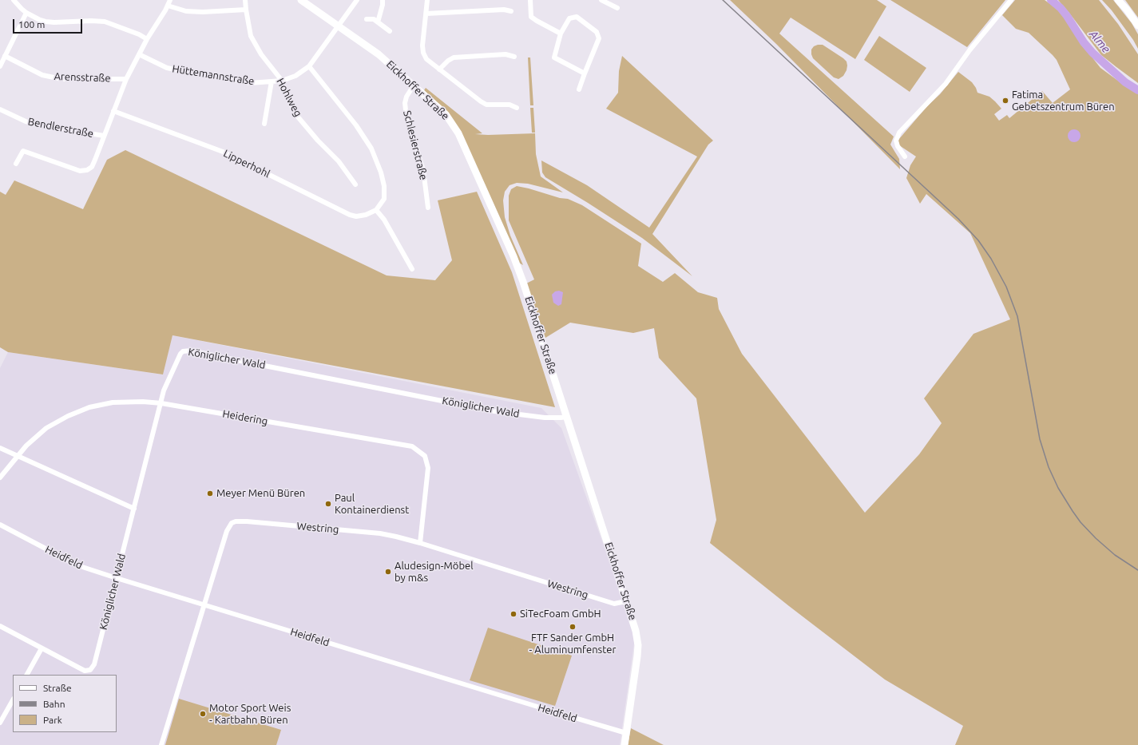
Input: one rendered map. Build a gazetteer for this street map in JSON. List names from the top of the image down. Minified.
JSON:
{"streets":{"main road":["Eickhoffer Straße"],"street":["Hüttemannstraße","Arensstraße","Hohlweg","Bendlerstraße","Schlesierstraße","Lipperhohl","Königlicher Wald","Heidering","Westring","Heidfeld"]},"crossings":[["Hüttemannstraße","Eickhoffer Straße"],["Hüttemannstraße","Hohlweg"],["Eickhoffer Straße","Schlesierstraße"],["Eickhoffer Straße","Königlicher Wald"],["Eickhoffer Straße","Westring"],["Eickhoffer Straße","Heidfeld"],["Königlicher Wald","Heidering"],["Königlicher Wald","Heidfeld"],["Heidering","Westring"],["Westring","Heidfeld"]],"water":["Alme"],"places":["Fatima Gebetszentrum Büren","Meyer Menü Büren","Paul Kontainerdienst","Aludesign-Möbel by m&s","SiTecFoam GmbH","FTF Sander GmbH - Aluminumfenster","Motor Sport Weis - Kartbahn Büren"],"legend":["Straße","Bahn","Park"],"scale_bar":"100 m"}
